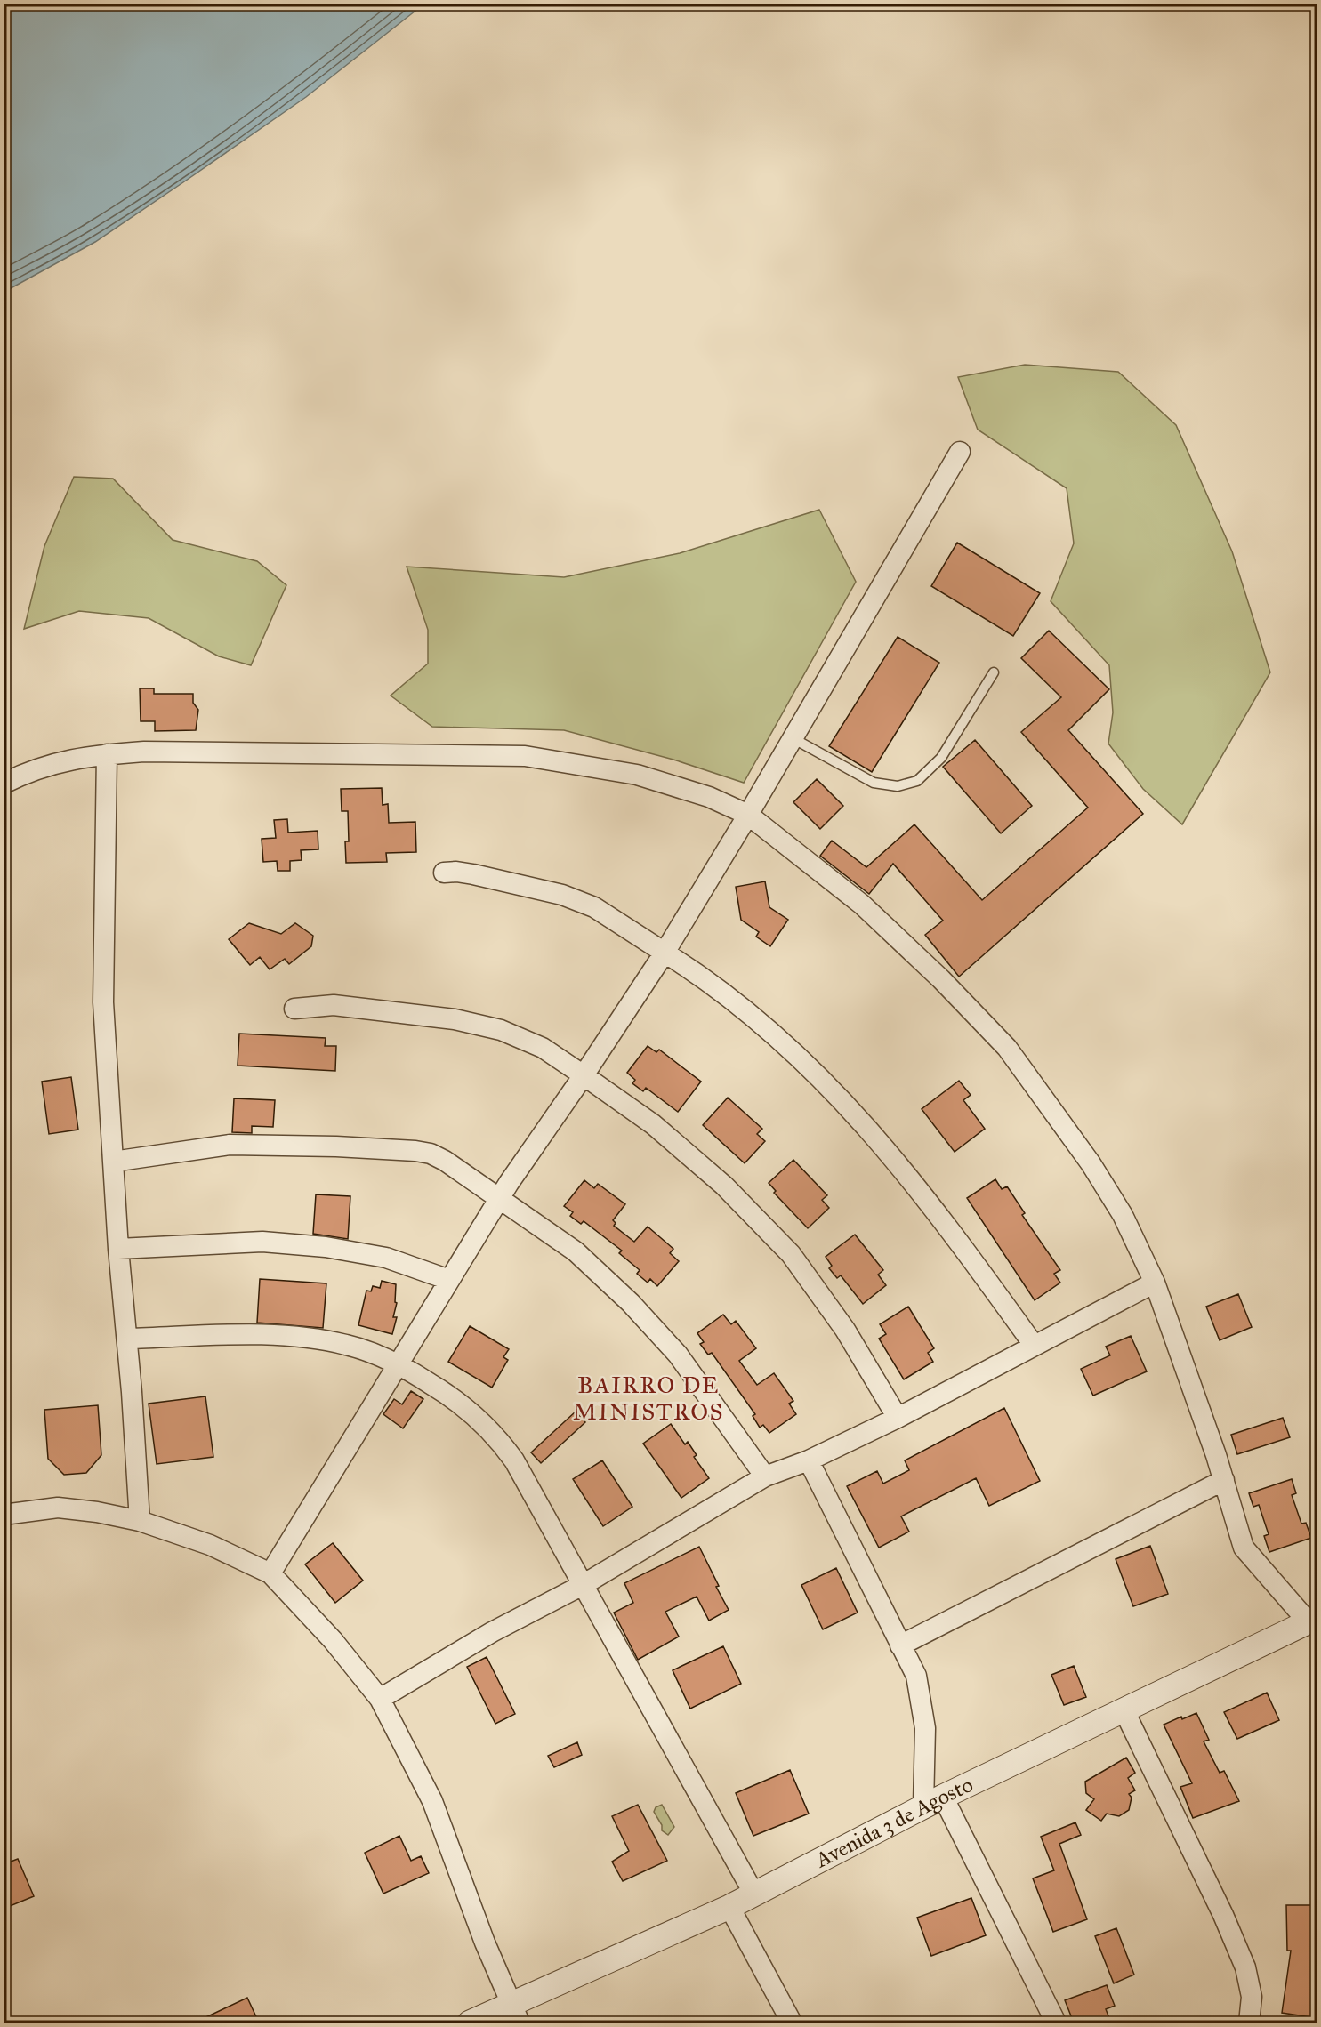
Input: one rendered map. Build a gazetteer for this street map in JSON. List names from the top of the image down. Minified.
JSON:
{"streets":{"street":["Avenida 3 de Agosto"]},"districts":["BAIRRO DE MINISTROS"]}
